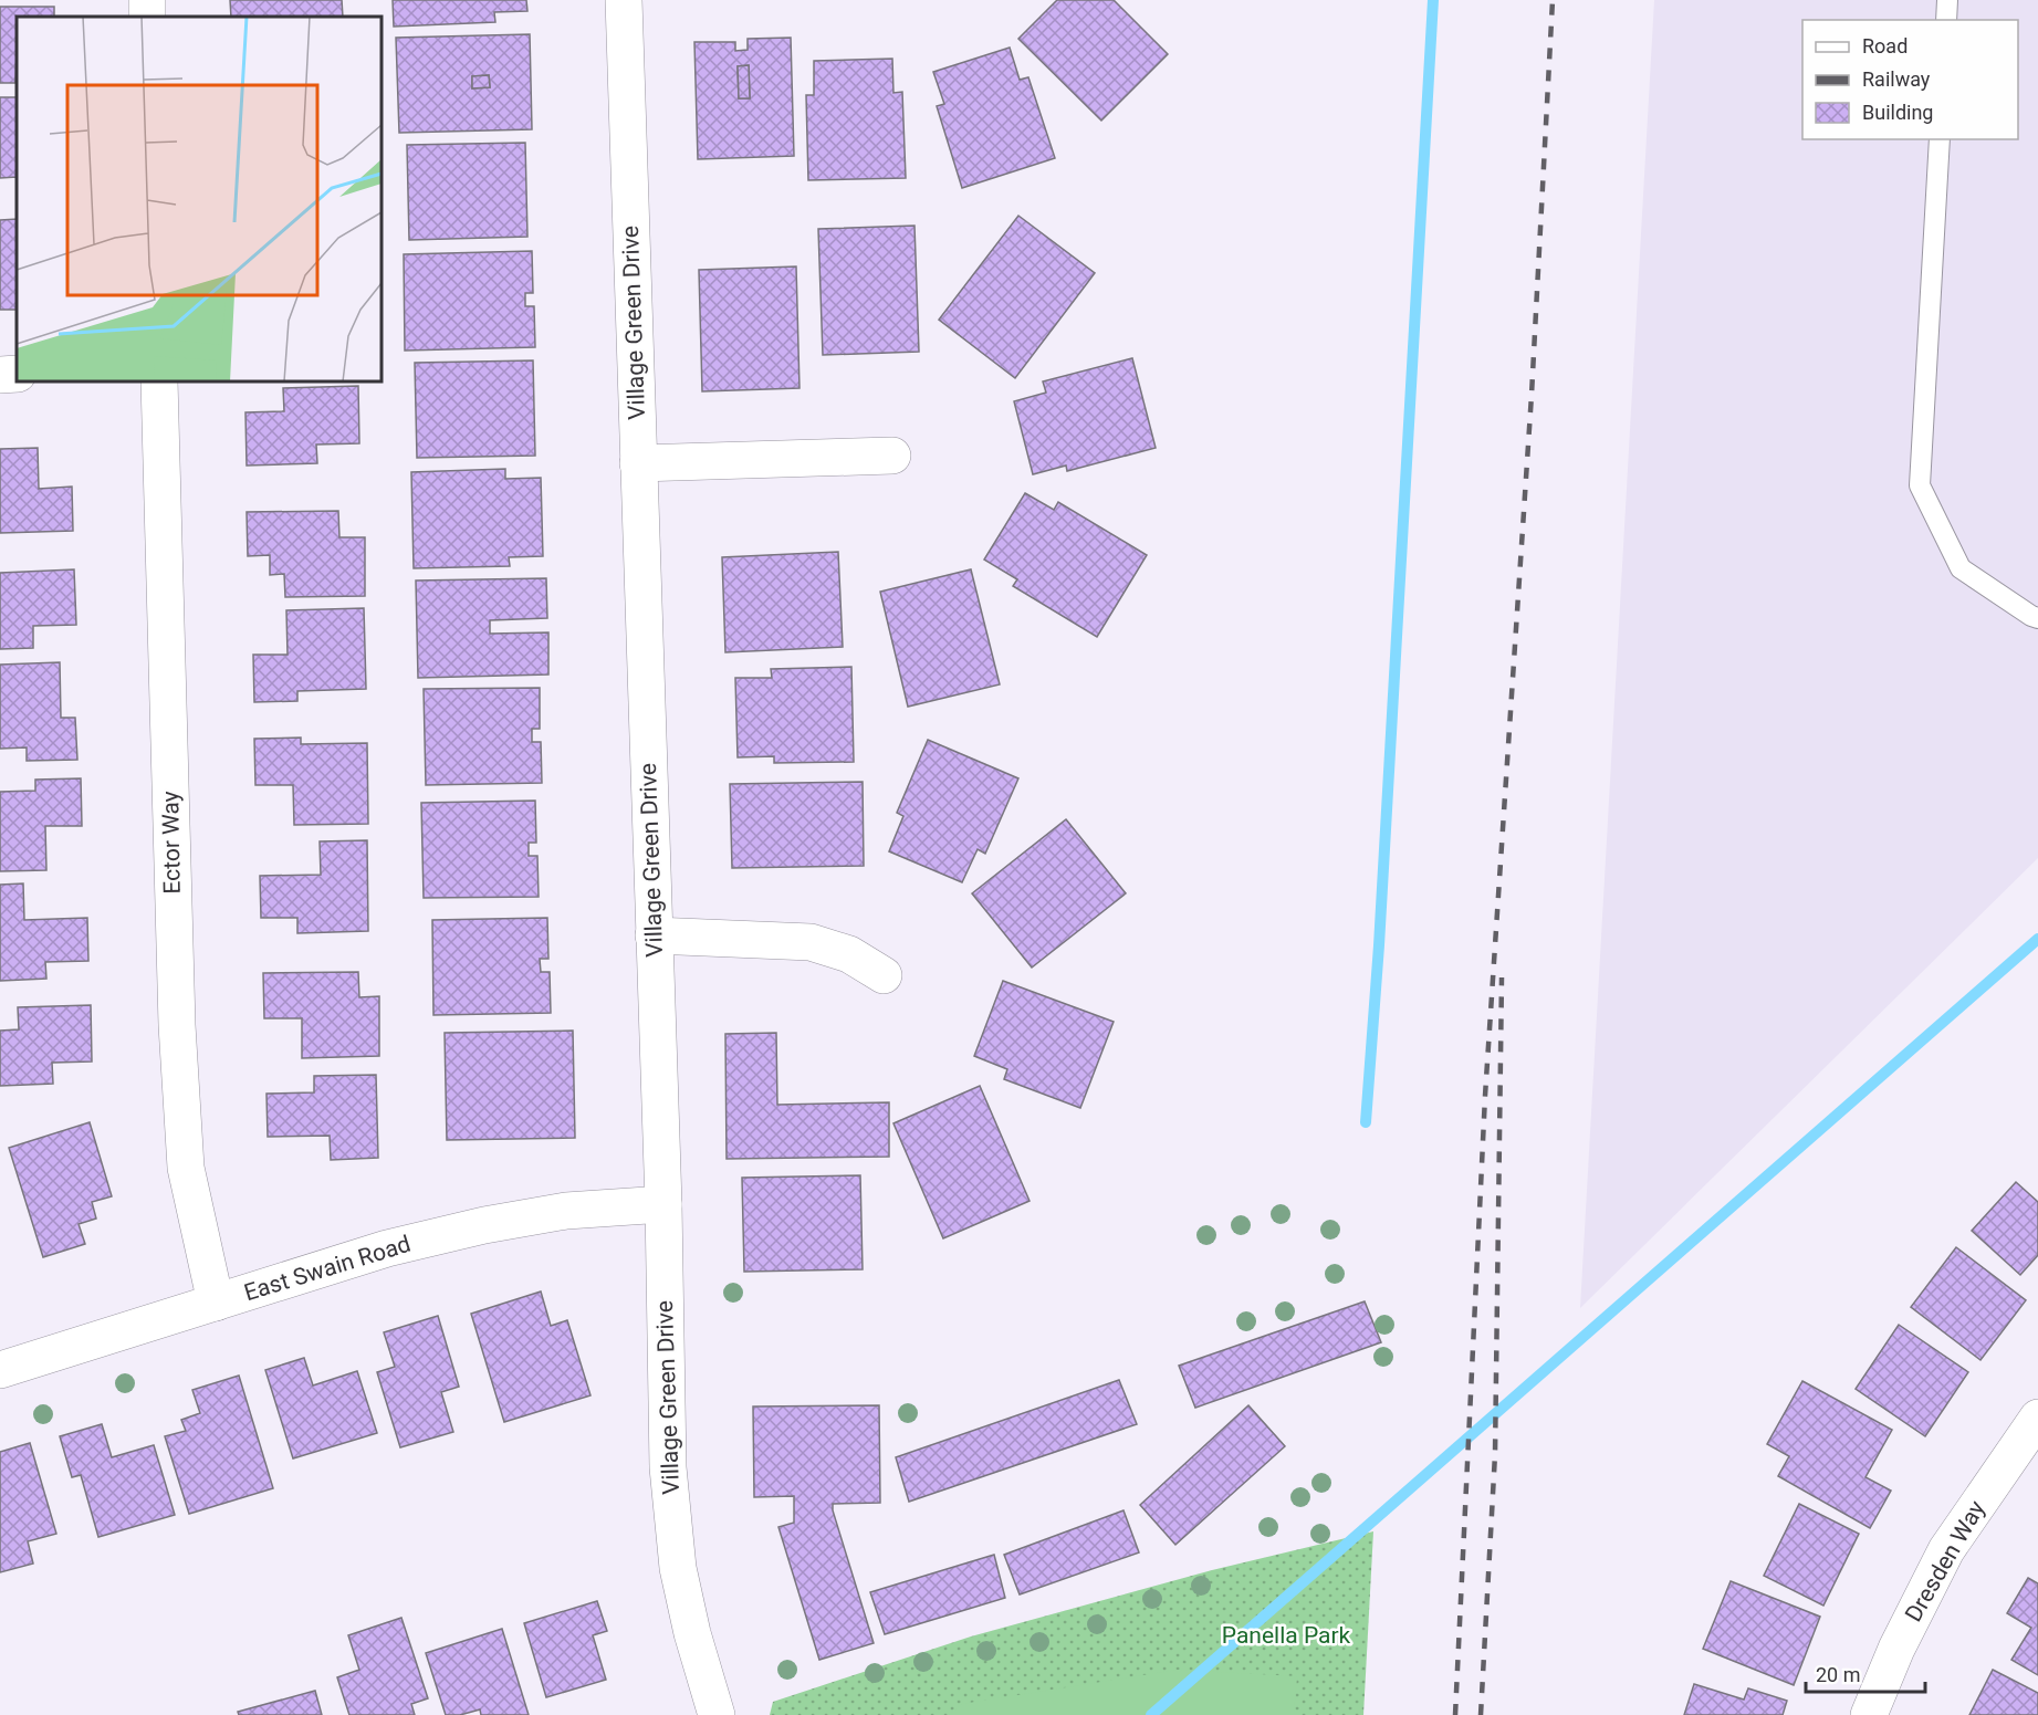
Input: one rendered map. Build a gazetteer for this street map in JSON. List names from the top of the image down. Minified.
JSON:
{"streets":{"street":["Village Green Drive","Ector Way","East Swain Road","Dresden Way"]},"crossings":[["Village Green Drive","East Swain Road"],["Ector Way","East Swain Road"]],"parks":["Panella Park"],"legend":["Road","Railway","Building"],"scale_bar":"20 m"}
